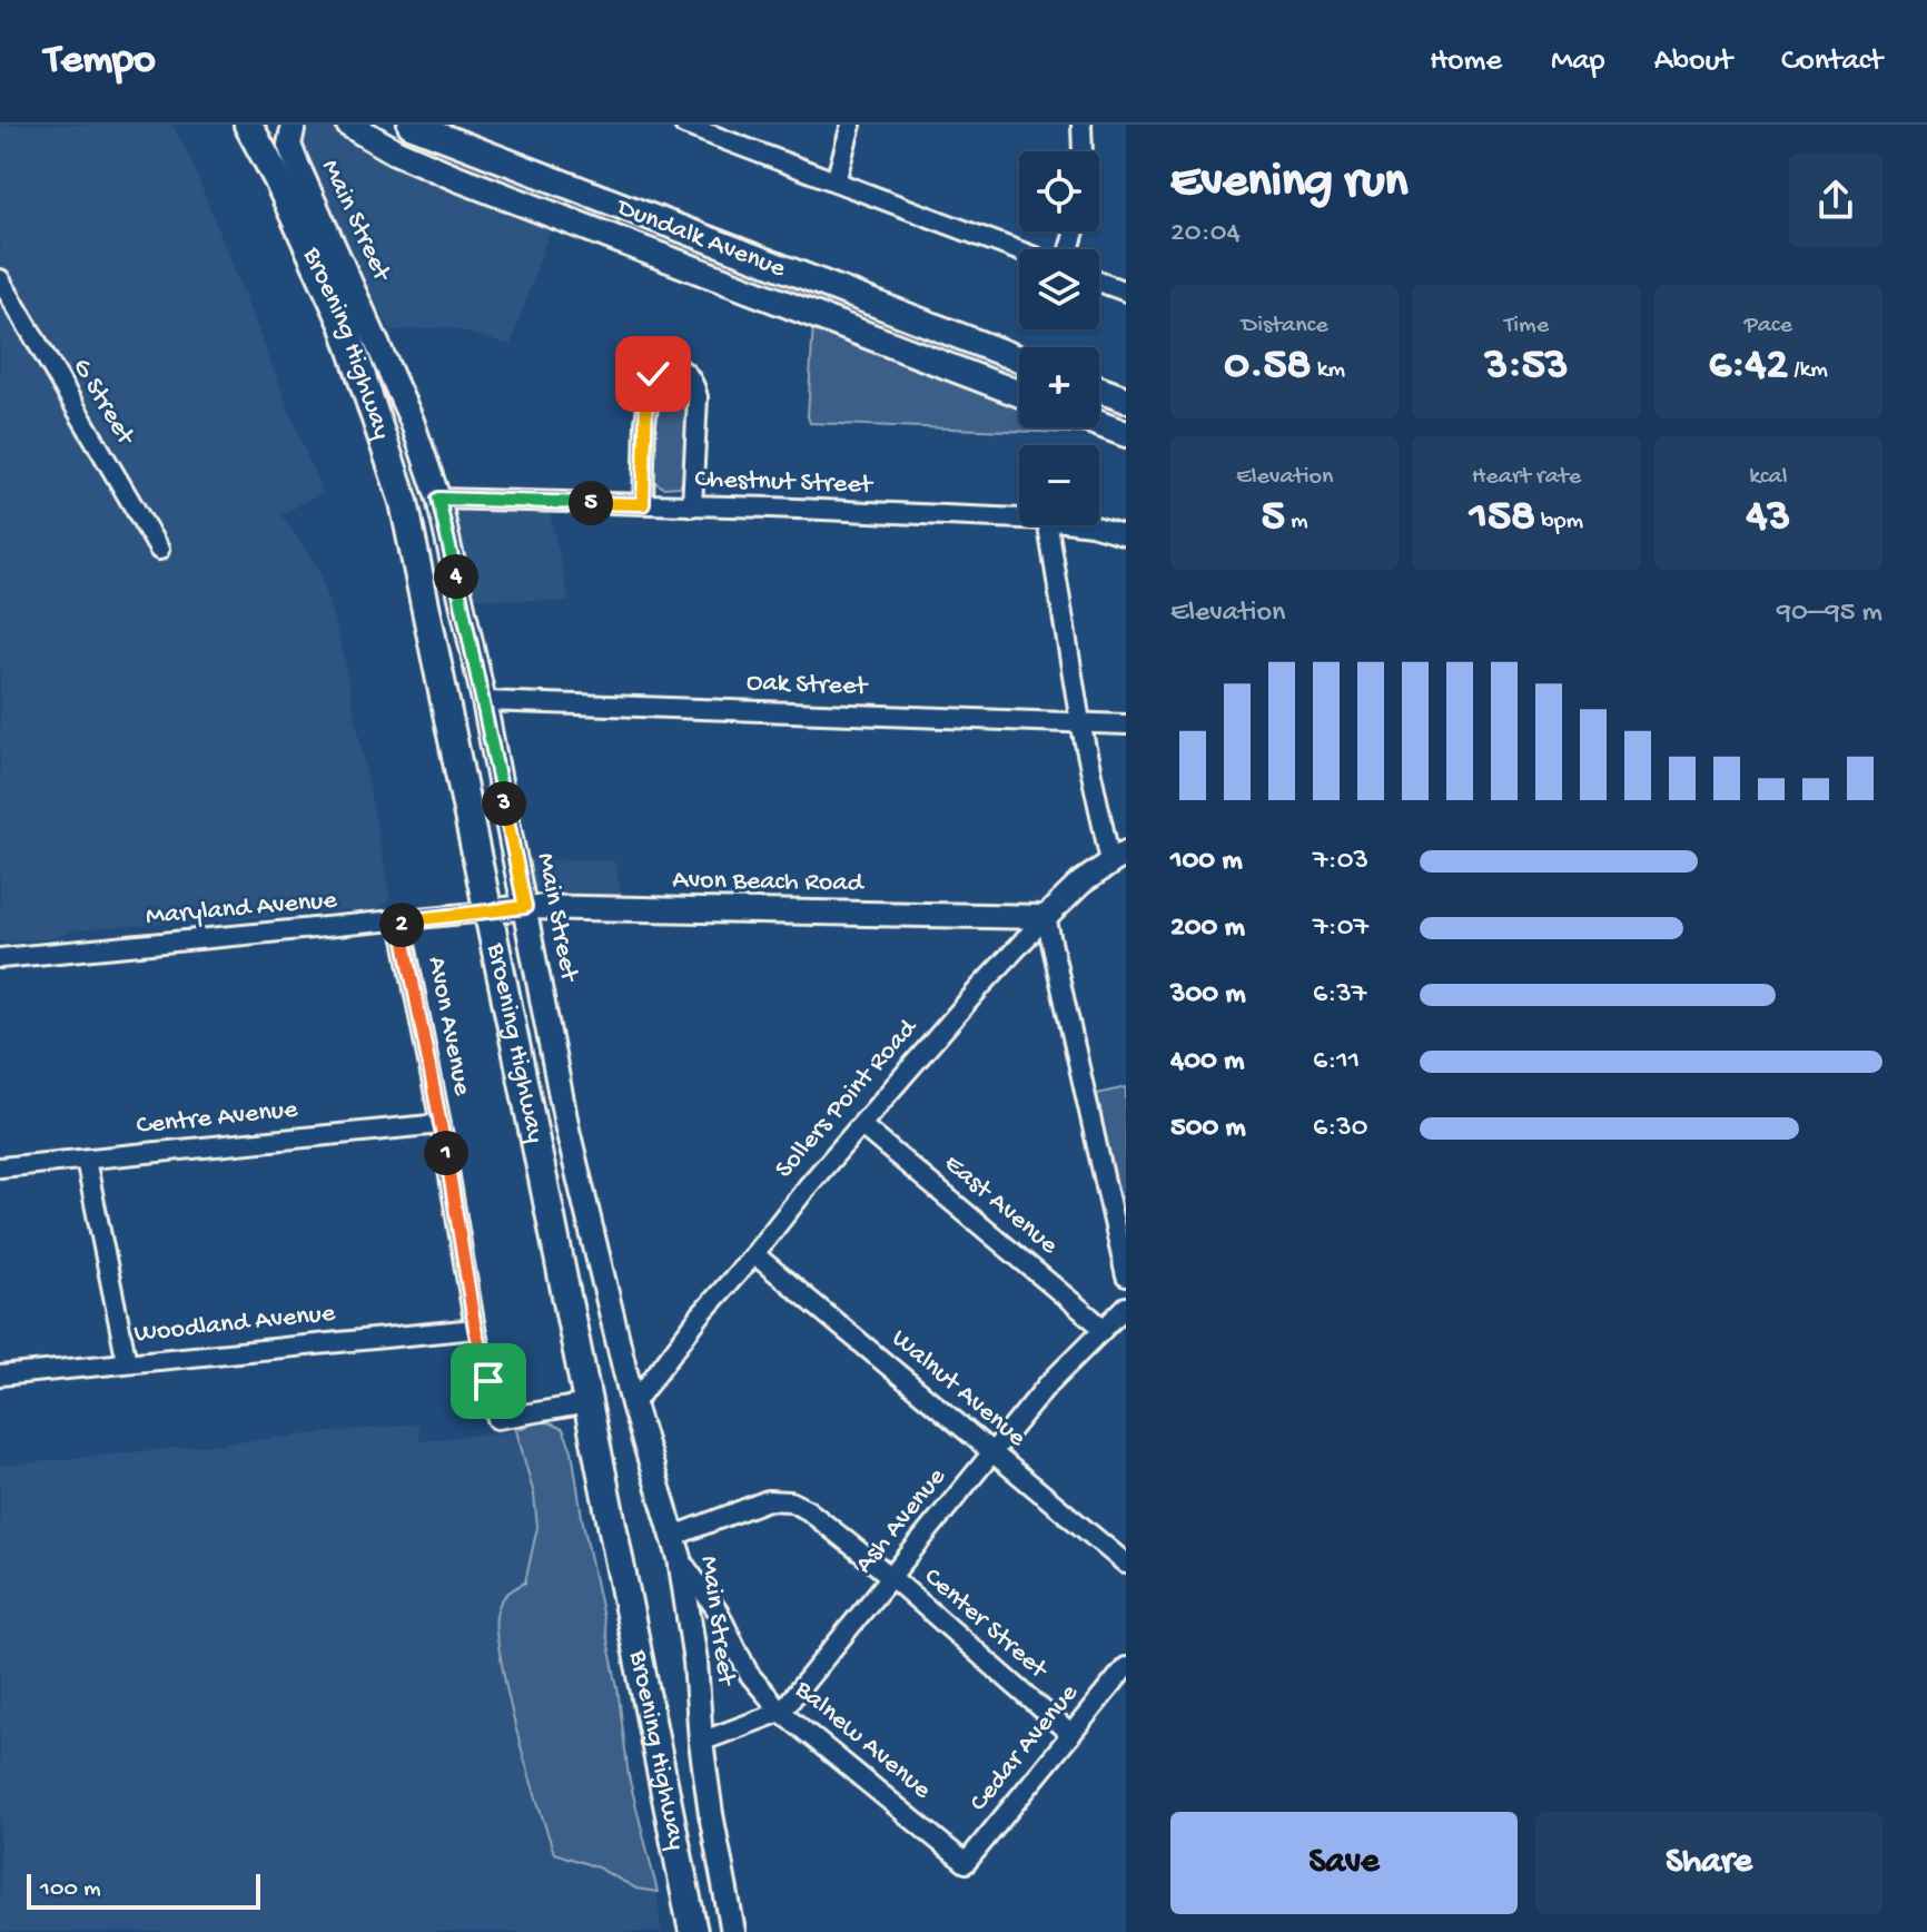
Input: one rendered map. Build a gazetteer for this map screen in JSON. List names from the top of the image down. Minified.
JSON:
{"streets":{"main road":["Dundalk Avenue","Broening Highway"],"street":["Main Street","G Street","Chestnut Street","Oak Street","Avon Beach Road","Maryland Avenue","Avon Avenue","Sollers Point Road","Centre Avenue","East Avenue","Woodland Avenue","Walnut Avenue","Ash Avenue","Center Street","Balnew Avenue","Cedar Avenue"]},"crossings":[["Main Street","Chestnut Street"],["Main Street","Oak Street"],["Main Street","Avon Beach Road"],["Main Street","Sollers Point Road"],["Main Street","Center Street"],["Main Street","Balnew Avenue"],["Broening Highway","Avon Beach Road"],["Broening Highway","Maryland Avenue"],["Broening Highway","Avon Avenue"],["Avon Beach Road","Maryland Avenue"],["Avon Beach Road","Sollers Point Road"],["Maryland Avenue","Avon Avenue"],["Avon Avenue","Centre Avenue"],["Avon Avenue","Woodland Avenue"],["Sollers Point Road","East Avenue"],["Sollers Point Road","Walnut Avenue"],["East Avenue","Ash Avenue"],["Walnut Avenue","Ash Avenue"],["Ash Avenue","Center Street"],["Ash Avenue","Balnew Avenue"],["Center Street","Balnew Avenue"],["Center Street","Cedar Avenue"],["Balnew Avenue","Cedar Avenue"]],"scale_bar":"100 m","page":{"header":"Tempo","nav":["Home","Map","About","Contact"],"heading":["Evening run","20:04"],"map_buttons":["+","−"],"stats":[["Distance","0.58 km"],["Time","3:53"],["Pace","6:42 /km"],["Elevation","5 m"],["Heart rate","158 bpm"],["kcal","43"]],"pins":["5","4","3","2","1"],"chart":["Elevation","90–95 m"],"list":[{"name":"100 m","note":"7:03"},{"name":"200 m","note":"7:07"},{"name":"300 m","note":"6:37"},{"name":"400 m","note":"6:11"},{"name":"500 m","note":"6:30"}],"buttons":["Save","Share"],"scale":"100 m"}}
